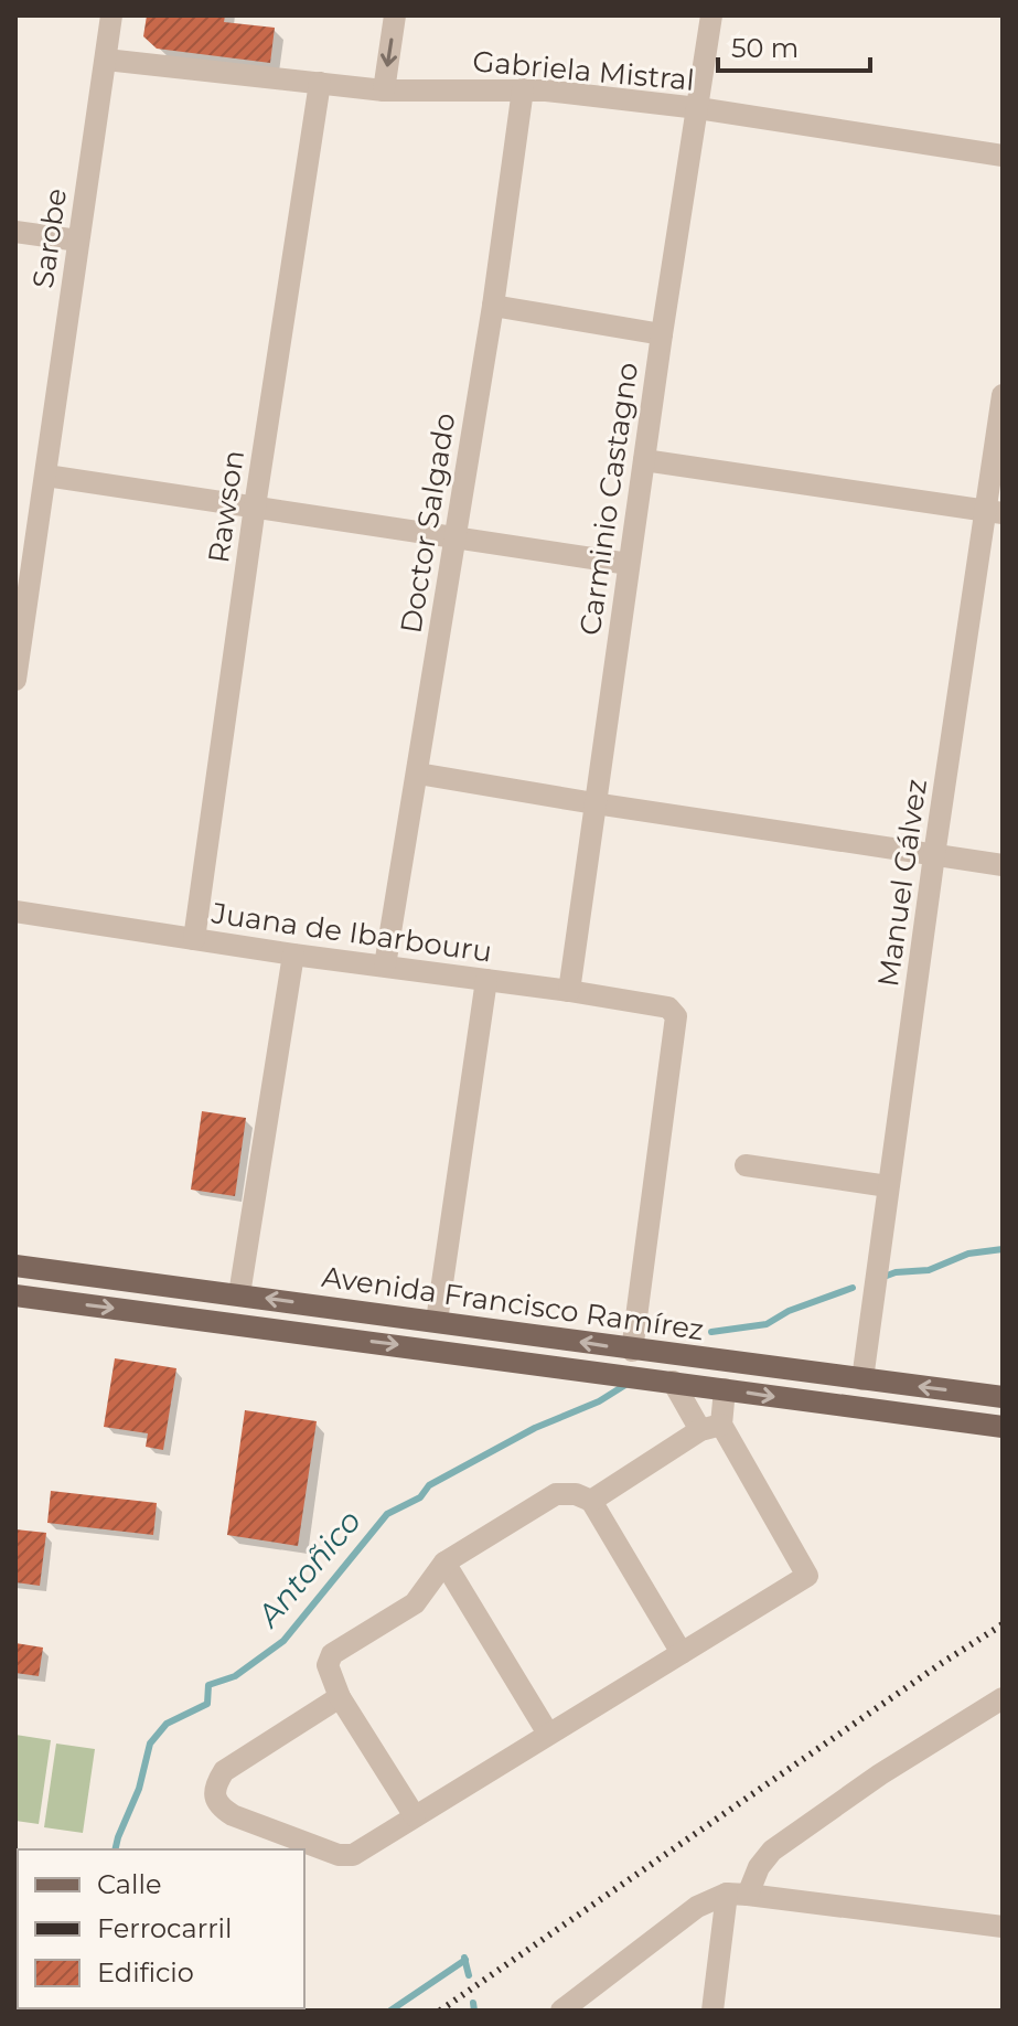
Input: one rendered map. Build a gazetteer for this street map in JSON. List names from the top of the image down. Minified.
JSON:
{"streets":{"main road":["Avenida Francisco Ramírez"],"street":["Gabriela Mistral","Sarobe","Carminio Castagno","Rawson","Doctor Salgado","Manuel Gálvez","Juana de Ibarbouru"]},"crossings":[["Gabriela Mistral","Sarobe"],["Gabriela Mistral","Carminio Castagno"],["Gabriela Mistral","Rawson"],["Gabriela Mistral","Doctor Salgado"],["Carminio Castagno","Juana de Ibarbouru"],["Rawson","Juana de Ibarbouru"],["Doctor Salgado","Juana de Ibarbouru"],["Manuel Gálvez","Avenida Francisco Ramírez"],["Juana de Ibarbouru","Avenida Francisco Ramírez"]],"water":["Antoñico"],"legend":["Calle","Ferrocarril","Edificio"],"scale_bar":"50 m"}
